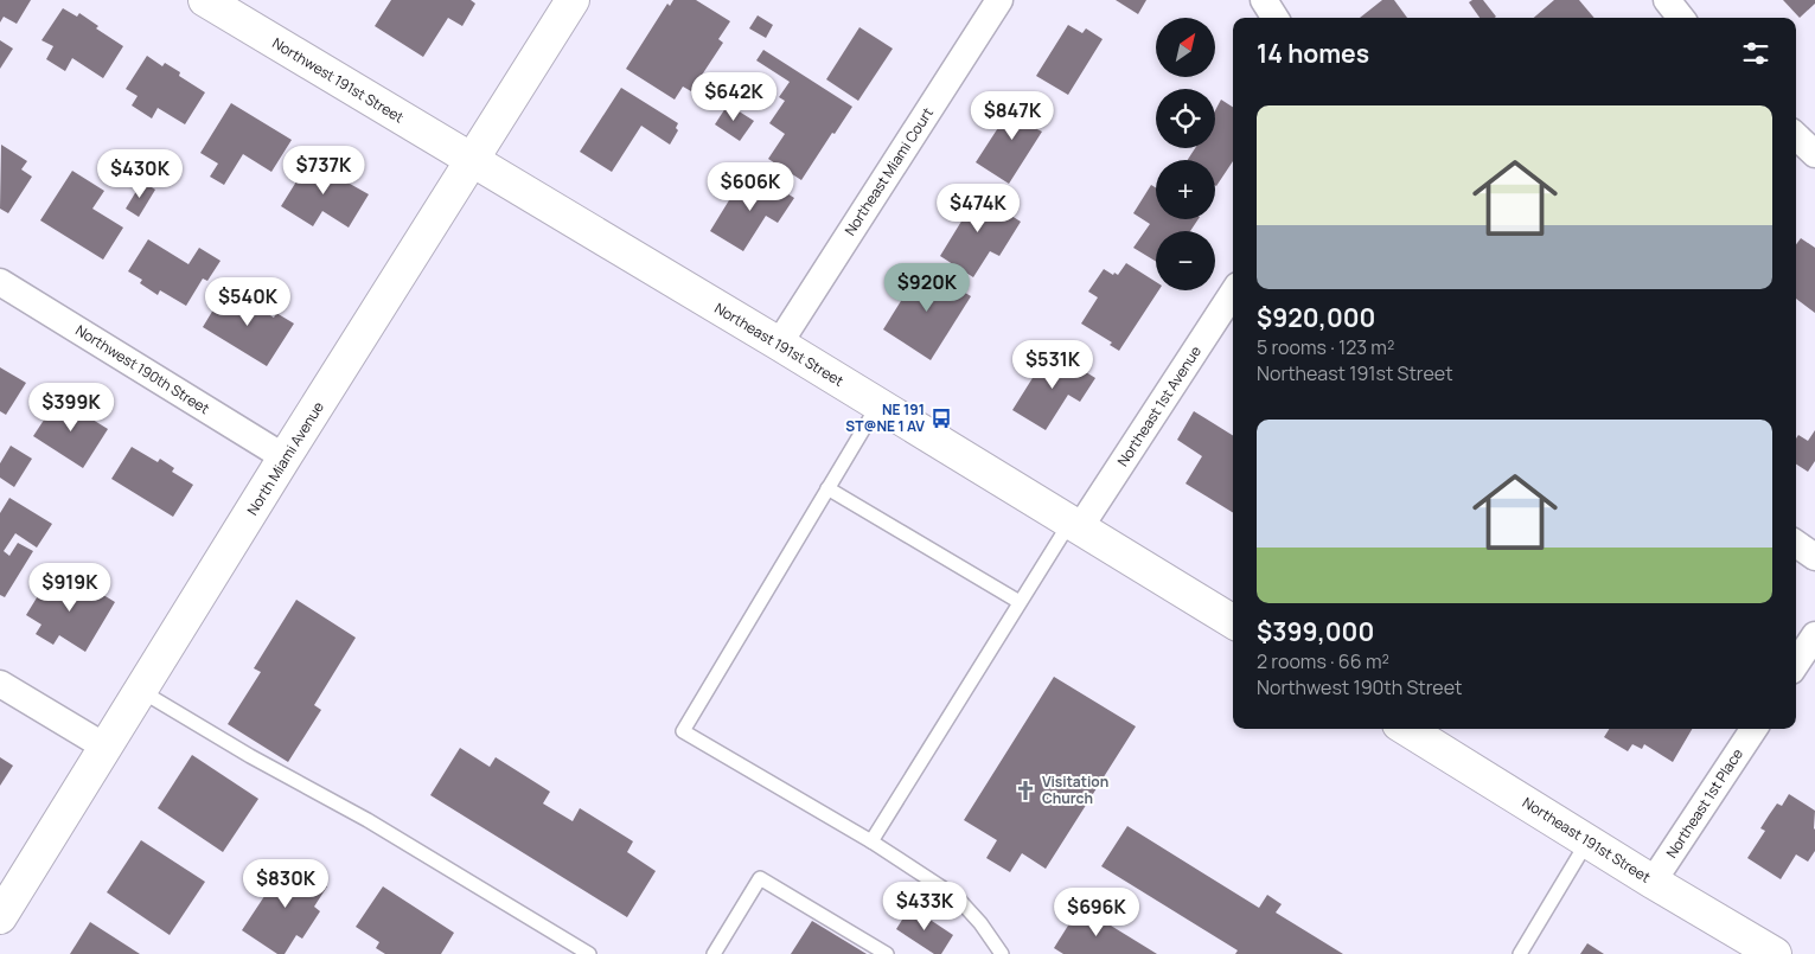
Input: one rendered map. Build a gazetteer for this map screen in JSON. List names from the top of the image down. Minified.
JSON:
{"streets":{"street":["Northwest 191st Street","Northeast Miami Court","Northeast 191st Street","Northwest 190th Street","Northeast 1st Avenue","North Miami Avenue","Northeast 1st Place"]},"crossings":[["Northwest 191st Street","Northeast 191st Street"],["Northwest 191st Street","North Miami Avenue"],["Northeast Miami Court","Northeast 191st Street"],["Northeast 191st Street","Northeast 1st Avenue"],["Northeast 191st Street","North Miami Avenue"],["Northeast 191st Street","Northeast 1st Place"],["Northwest 190th Street","North Miami Avenue"]],"places":{"bus stop":["NE 191 ST@NE 1 AV"],"church":["Visitation Church"]},"north":"top right","page":{"map_buttons":["+","−"],"heading":"14 homes","price":["$642K","$847K","$737K","$430K","$606K","$474K","$920K","$540K","$531K","$399K","$919K","$830K","$433K","$696K"],"list":[{"name":"$920,000","note":"5 rooms · 123 m² · Northeast 191st Street"},{"name":"$399,000","note":"2 rooms · 66 m² · Northwest 190th Street"}]}}
